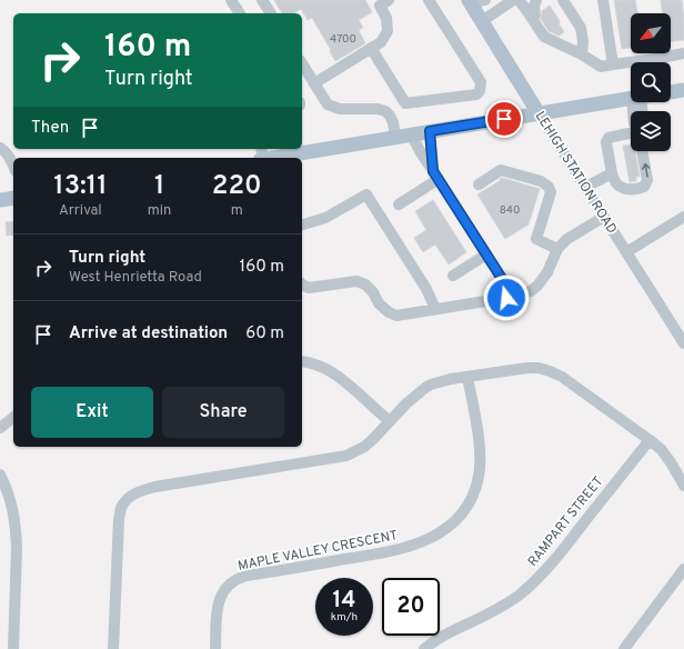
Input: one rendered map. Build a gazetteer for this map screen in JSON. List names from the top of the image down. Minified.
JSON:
{"streets":{"main road":["LEHIGH STATION ROAD"],"street":["RAMPART STREET","MAPLE VALLEY CRESCENT"]},"house_numbers":["4700","840"],"north":"bottom left","page":{"turn":["160 m","Turn right"],"then":"Then","eta":["13:11","Arrival","1","min","220","m"],"list":[{"name":"Turn right","note":"West Henrietta Road","value":"160 m"},{"name":"Arrive at destination","value":"60 m"}],"buttons":["Exit","Share"],"speed":"14 km/h","limit":"20"}}
